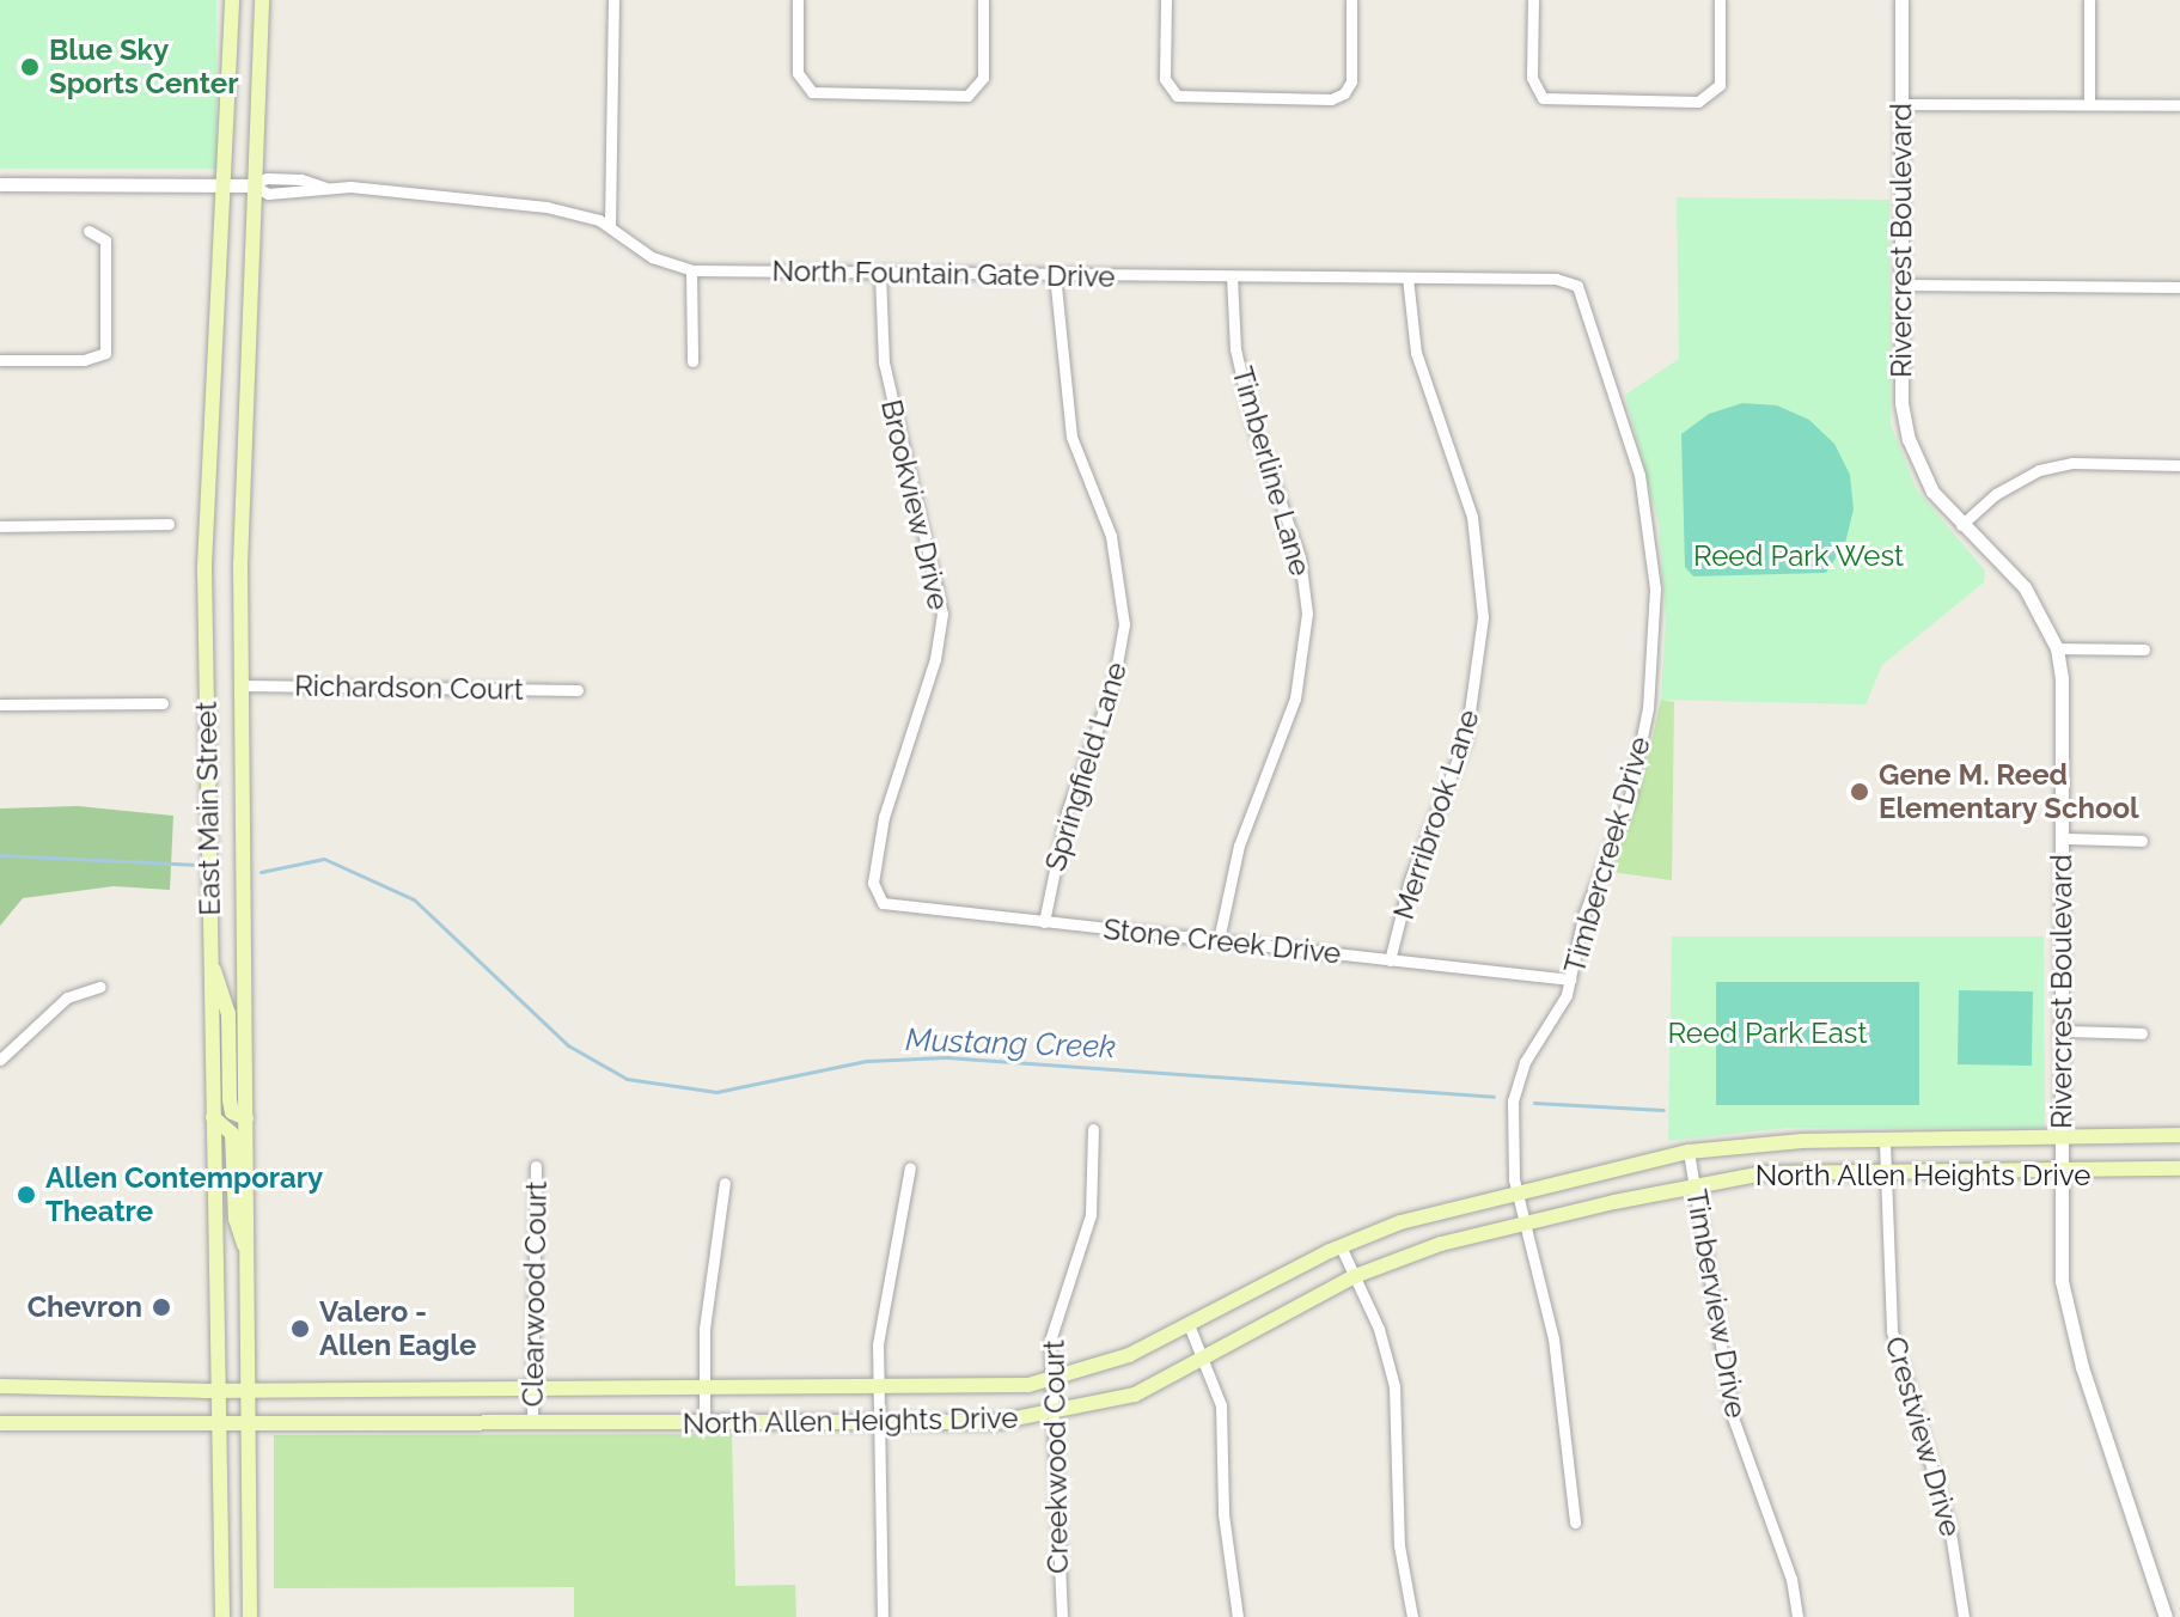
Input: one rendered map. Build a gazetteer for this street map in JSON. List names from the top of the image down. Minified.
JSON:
{"streets":{"main road":["East Main Street","North Allen Heights Drive"],"street":["Rivercrest Boulevard","North Fountain Gate Drive","Timberline Lane","Brookview Drive","Richardson Court","Springfield Lane","Merribrook Lane","Timbercreek Drive","Stone Creek Drive","Clearwood Court","Timberview Drive","Crestview Drive","Creekwood Court"]},"crossings":[["Rivercrest Boulevard","North Allen Heights Drive"],["North Fountain Gate Drive","Timberline Lane"],["North Fountain Gate Drive","Brookview Drive"],["North Fountain Gate Drive","Springfield Lane"],["North Fountain Gate Drive","East Main Street"],["North Fountain Gate Drive","Merribrook Lane"],["North Fountain Gate Drive","Timbercreek Drive"],["Timberline Lane","Stone Creek Drive"],["Brookview Drive","Stone Creek Drive"],["Richardson Court","East Main Street"],["Springfield Lane","Stone Creek Drive"],["East Main Street","North Allen Heights Drive"],["Merribrook Lane","Stone Creek Drive"],["Timbercreek Drive","Stone Creek Drive"],["Timbercreek Drive","North Allen Heights Drive"],["North Allen Heights Drive","Clearwood Court"],["North Allen Heights Drive","Timberview Drive"],["North Allen Heights Drive","Crestview Drive"],["North Allen Heights Drive","Creekwood Court"]],"water":["Mustang Creek"],"parks":["Reed Park West","Reed Park East"],"places":["Blue Sky Sports Center","Gene M. Reed Elementary School","Allen Contemporary Theatre","Chevron","Valero - Allen Eagle"]}
